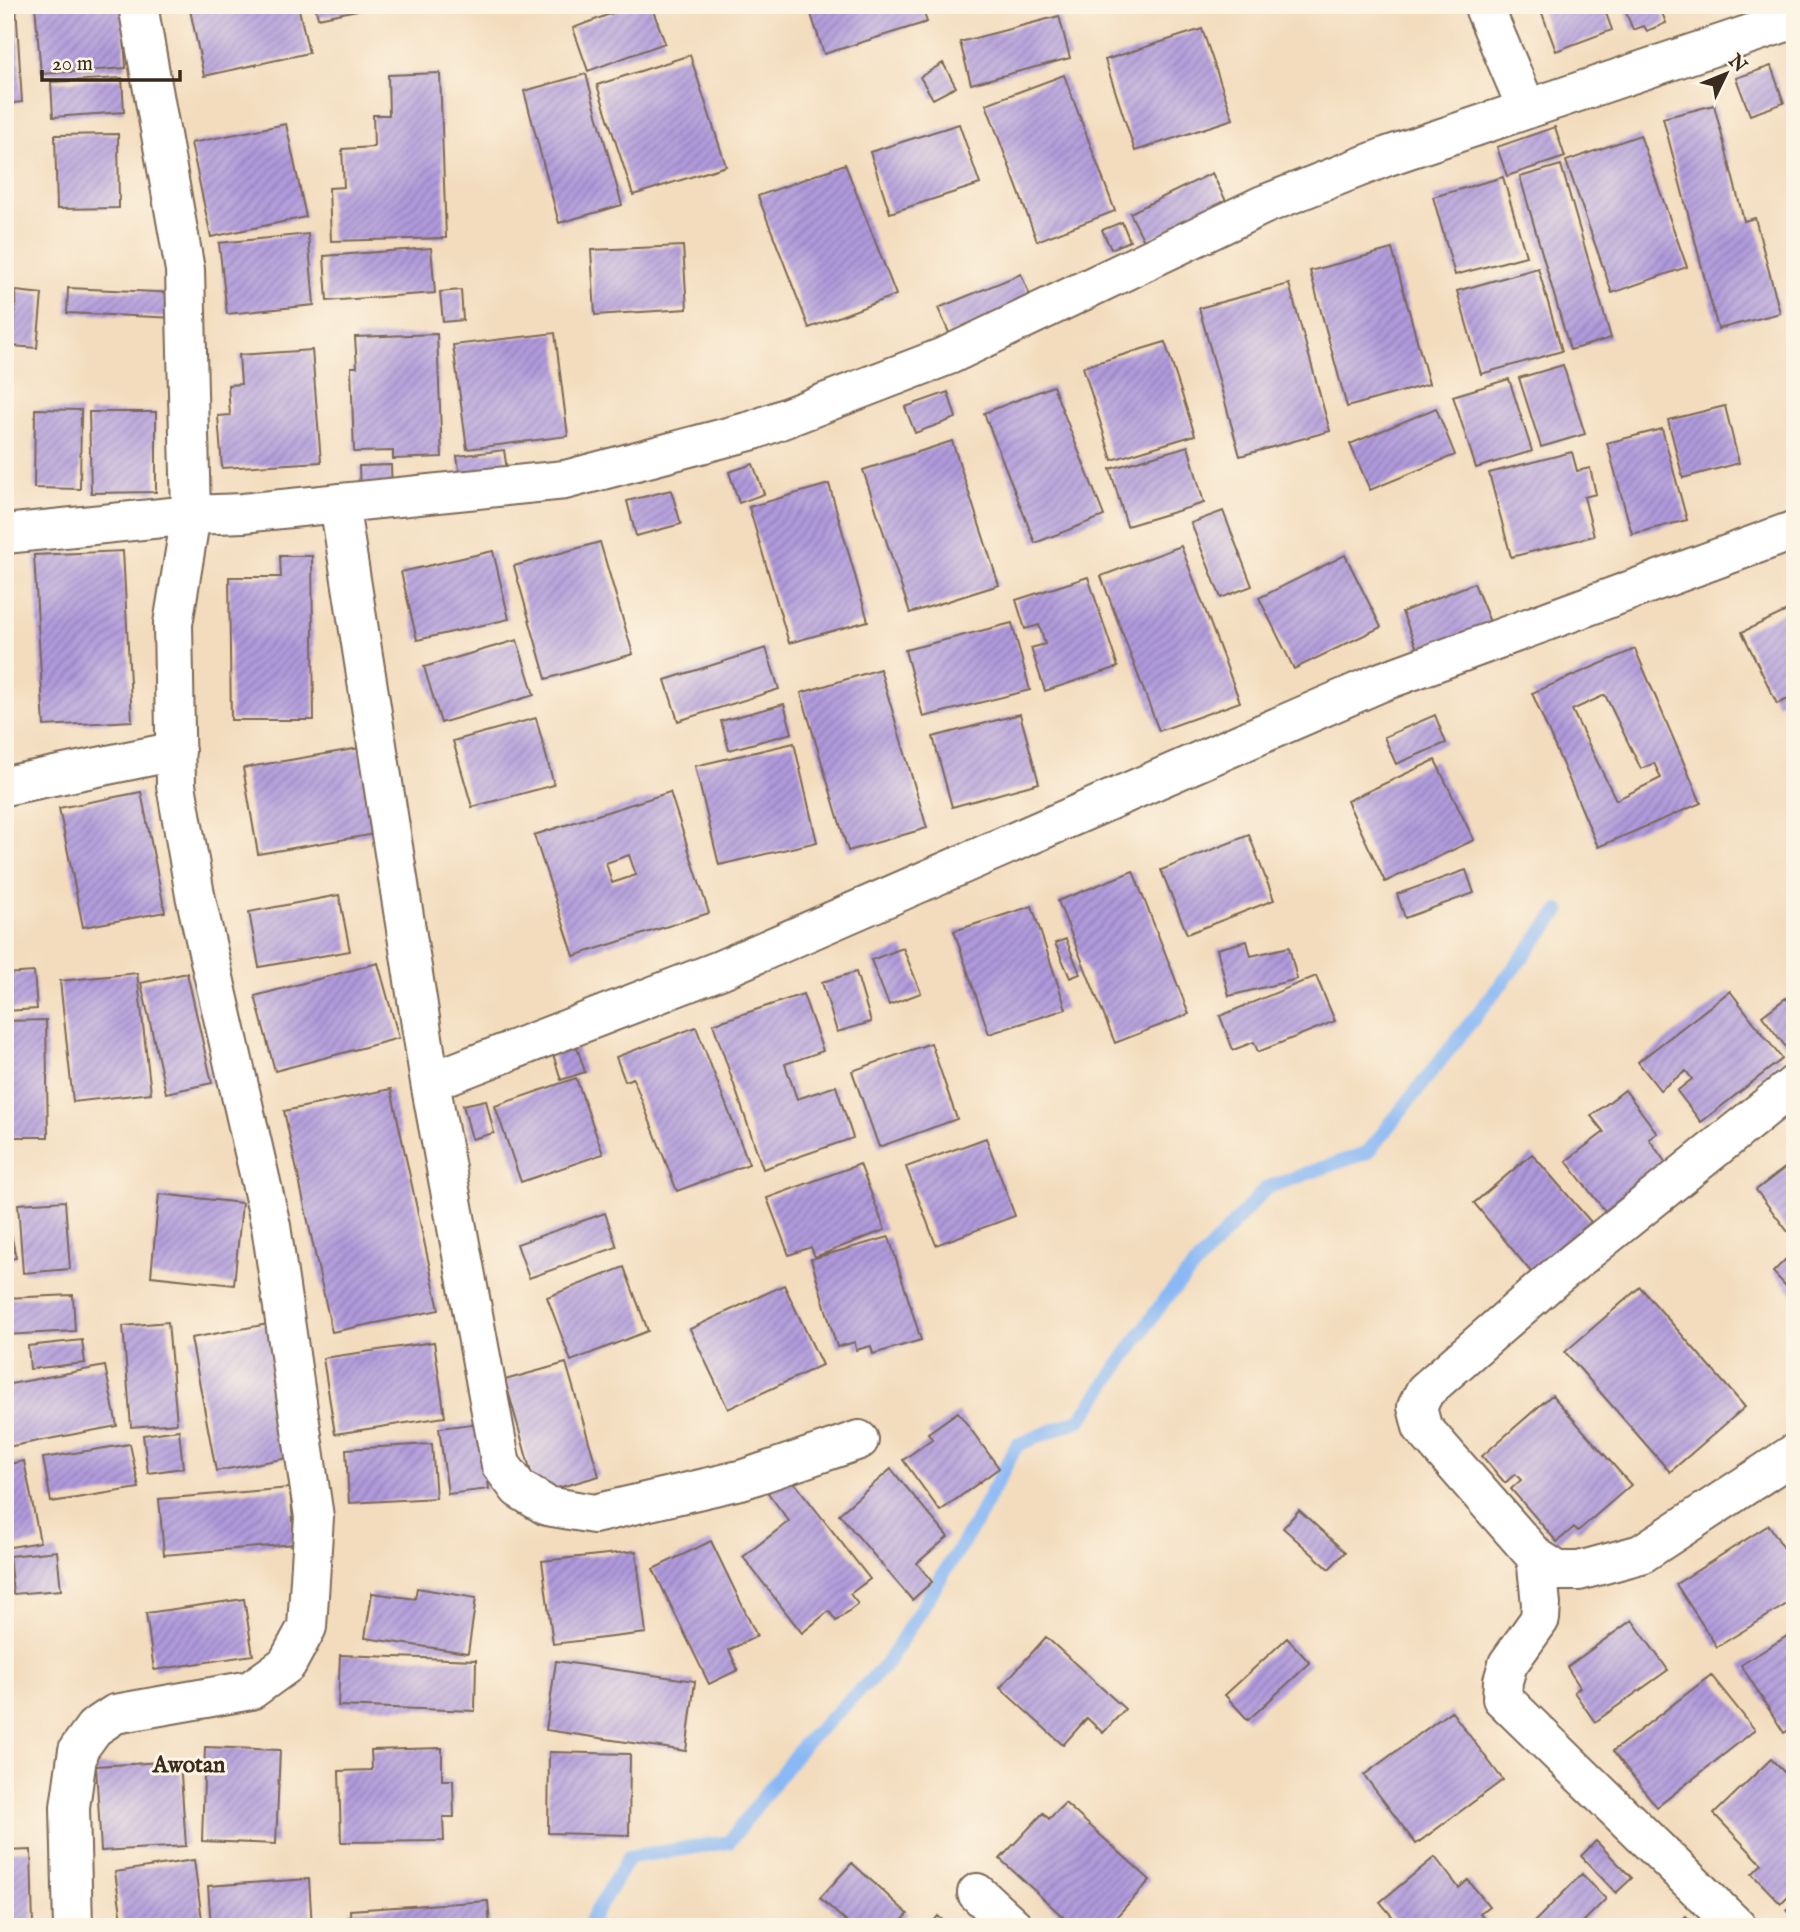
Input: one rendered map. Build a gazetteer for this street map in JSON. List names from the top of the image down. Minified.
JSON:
{"districts":["Awotan"],"scale_bar":"20 m","north":"top right"}
